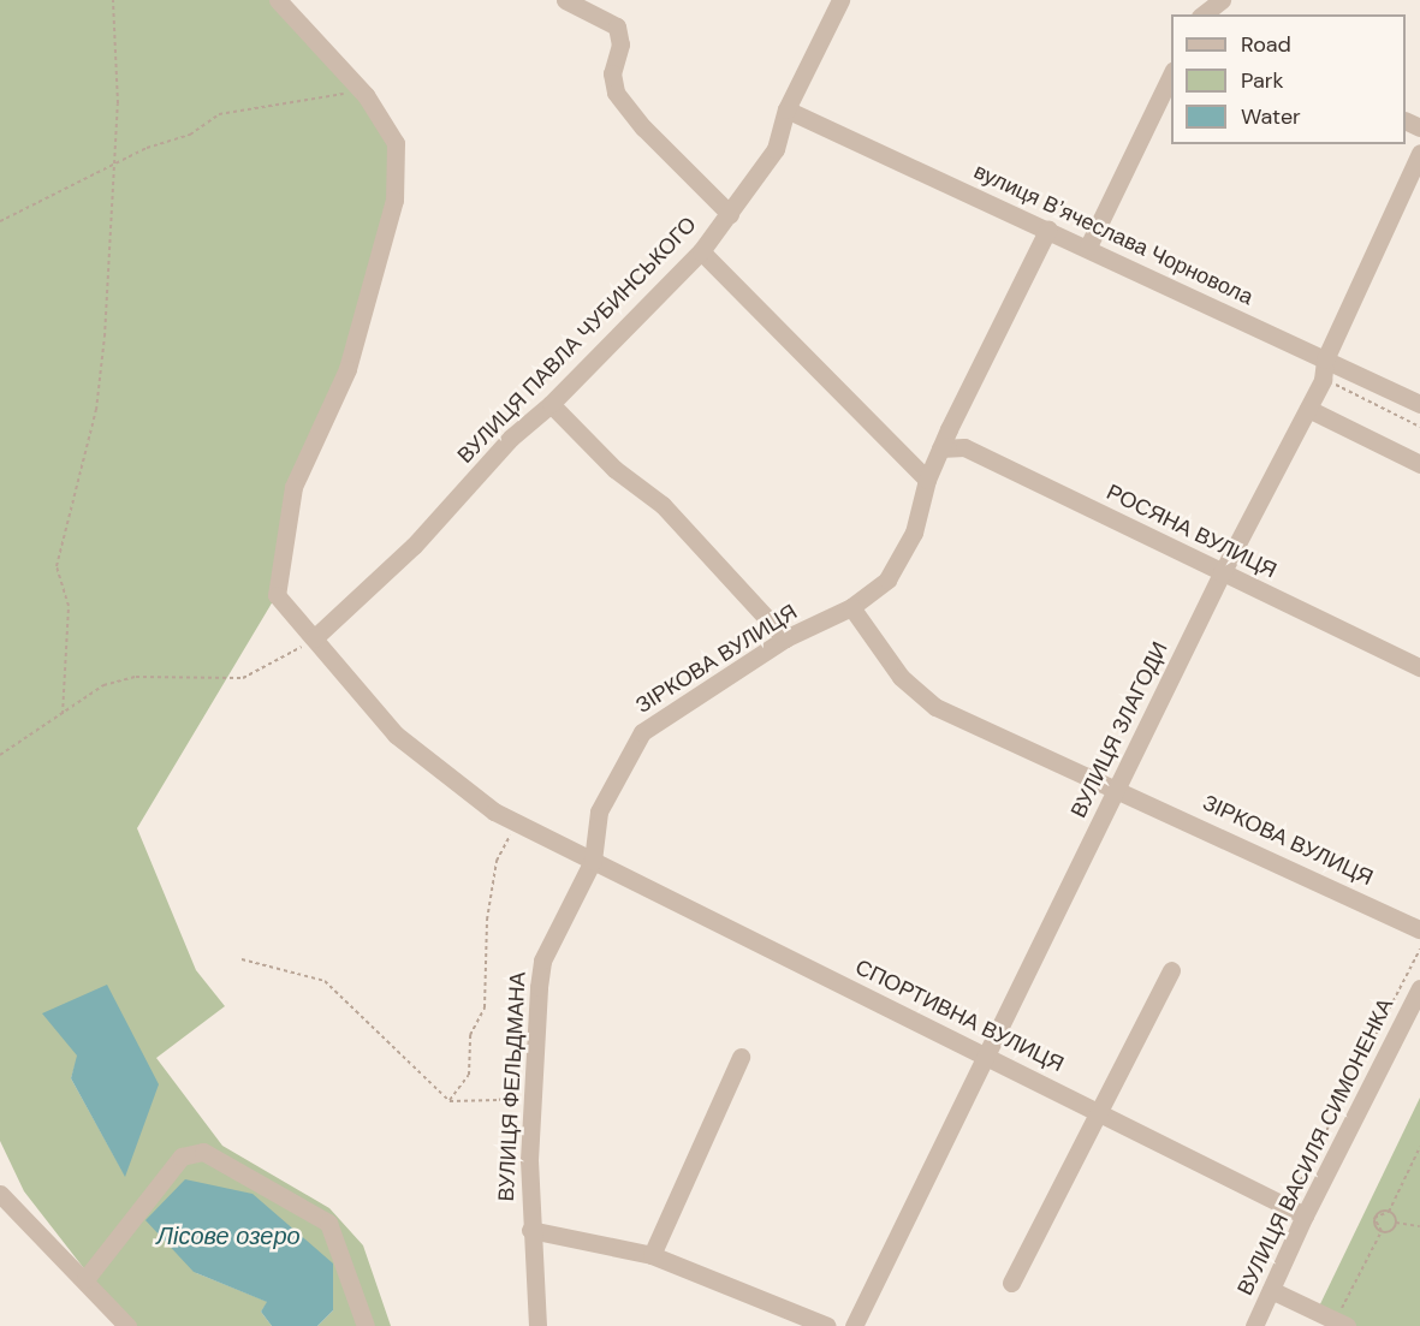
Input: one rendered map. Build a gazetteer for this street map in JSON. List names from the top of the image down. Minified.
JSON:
{"streets":{"street":["вулиця Вʼячеслава Чорновола","ВУЛИЦЯ ПАВЛА ЧУБИНСЬКОГО","РОСЯНА ВУЛИЦЯ","ЗІРКОВА ВУЛИЦЯ","ВУЛИЦЯ ЗЛАГОДИ","СПОРТИВНА ВУЛИЦЯ","ВУЛИЦЯ ФЕЛЬДМАНА","ВУЛИЦЯ ВАСИЛЯ СИМОНЕНКА"]},"crossings":[["вулиця Вʼячеслава Чорновола","ВУЛИЦЯ ПАВЛА ЧУБИНСЬКОГО"],["вулиця Вʼячеслава Чорновола","ВУЛИЦЯ ЗЛАГОДИ"],["ВУЛИЦЯ ПАВЛА ЧУБИНСЬКОГО","СПОРТИВНА ВУЛИЦЯ"],["РОСЯНА ВУЛИЦЯ","ВУЛИЦЯ ЗЛАГОДИ"],["ЗІРКОВА ВУЛИЦЯ","ВУЛИЦЯ ЗЛАГОДИ"],["ЗІРКОВА ВУЛИЦЯ","СПОРТИВНА ВУЛИЦЯ"],["ЗІРКОВА ВУЛИЦЯ","ВУЛИЦЯ ФЕЛЬДМАНА"],["ВУЛИЦЯ ЗЛАГОДИ","СПОРТИВНА ВУЛИЦЯ"],["СПОРТИВНА ВУЛИЦЯ","ВУЛИЦЯ ФЕЛЬДМАНА"],["СПОРТИВНА ВУЛИЦЯ","ВУЛИЦЯ ВАСИЛЯ СИМОНЕНКА"]],"water":["Лісове озеро"],"legend":["Road","Park","Water"]}
